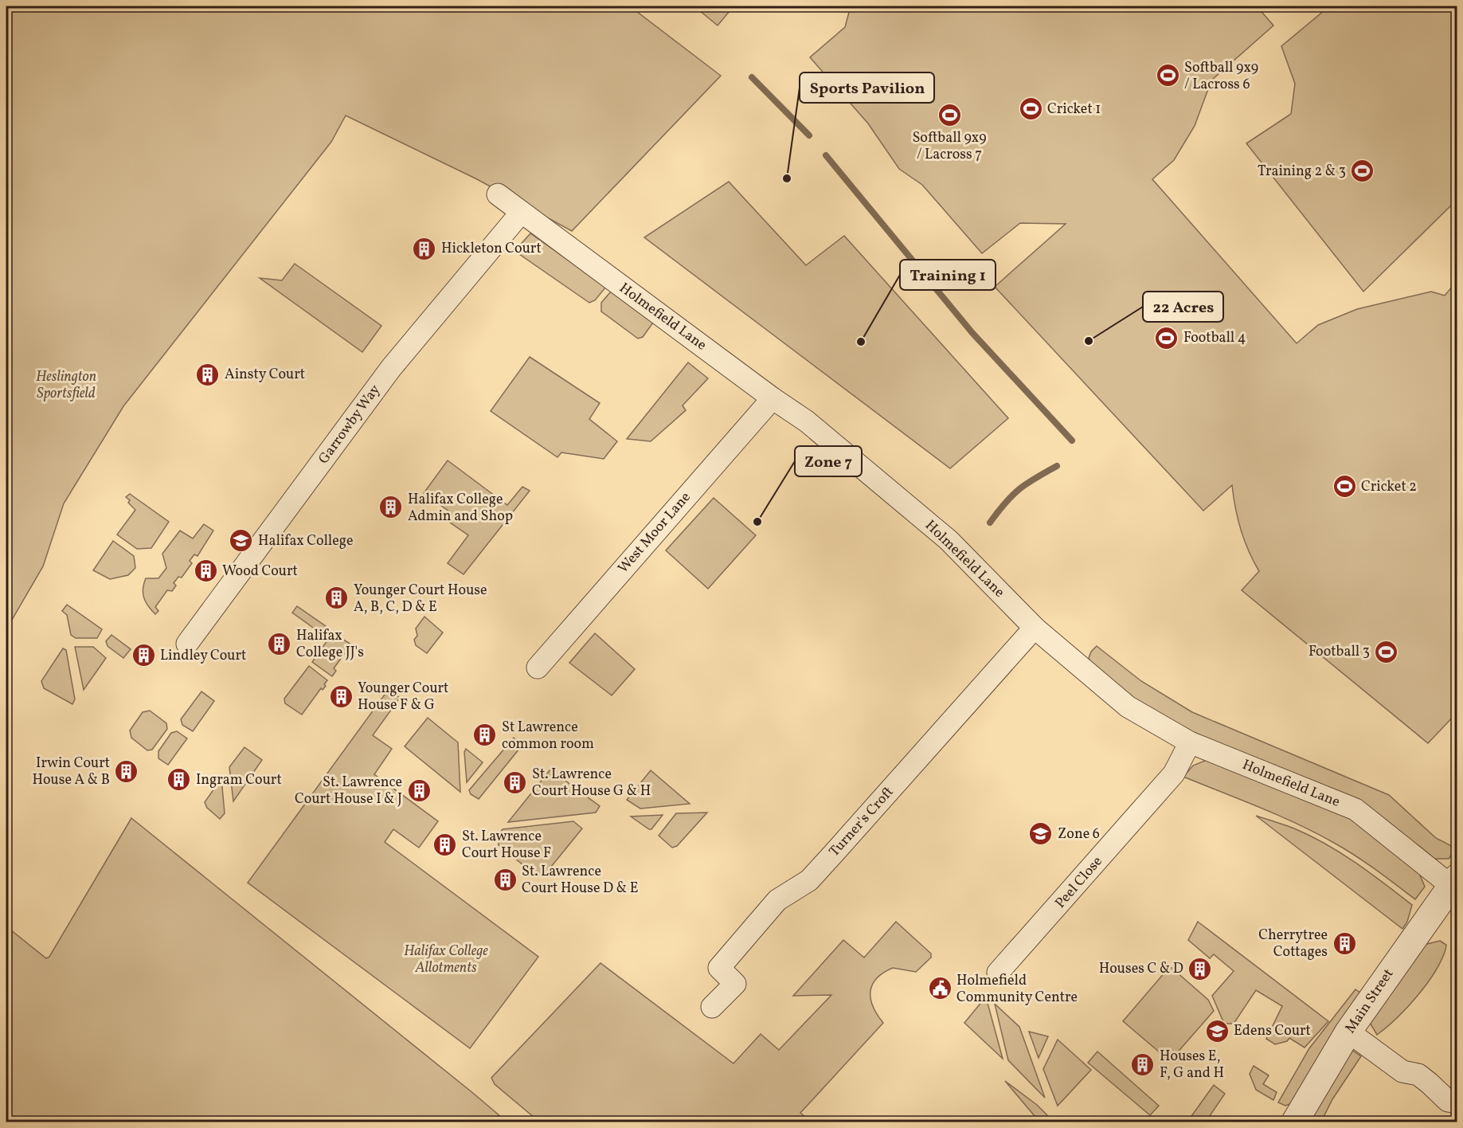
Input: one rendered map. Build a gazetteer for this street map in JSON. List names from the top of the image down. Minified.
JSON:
{"streets":{"street":["Holmefield Lane","Garrowby Way","West Moor Lane","Turner's Croft","Peel Close","Main Street"]},"crossings":[["Holmefield Lane","Garrowby Way"],["Holmefield Lane","West Moor Lane"],["Holmefield Lane","Turner's Croft"],["Holmefield Lane","Peel Close"],["Holmefield Lane","Main Street"]],"parks":["Heslington Sportsfield","Halifax College Allotments"],"places":{"sports":["Softball 9x9 / Lacross 6","Cricket 1","Softball 9x9 / Lacross 7","Training 2 & 3","Football 4","Cricket 2","Football 3"],"other":["Sports Pavilion","22 Acres","Training 1","Zone 7"],"building":["Hickleton Court","Ainsty Court","Halifax College Admin and Shop","Wood Court","Younger Court House A, B, C, D & E","Halifax College JJ's","Lindley Court","Younger Court House F & G","St Lawrence common room","Irwin Court House A & B","Ingram Court","St. Lawrence Court House G & H","St. Lawrence Court House I & J","St. Lawrence Court House F","St. Lawrence Court House D & E","Cherrytree Cottages","Houses C & D","Houses E, F, G and H"],"school or university":["Halifax College","Zone 6","Edens Court"],"public building":["Holmefield Community Centre"]}}
